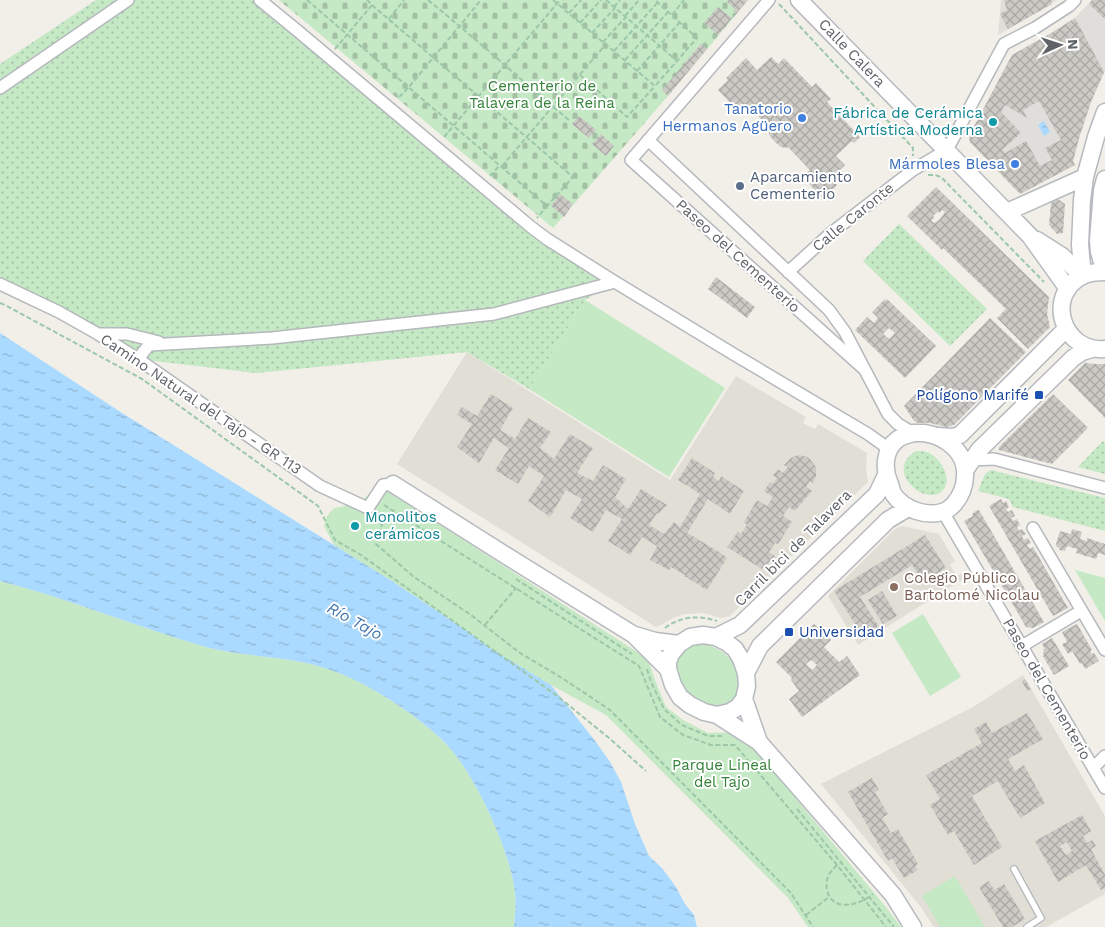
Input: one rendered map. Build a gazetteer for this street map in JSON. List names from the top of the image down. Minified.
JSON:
{"streets":{"street":["Calle Calera","Calle Caronte","Paseo del Cementerio","Camino Natural del Tajo - GR 113"]},"crossings":[["Calle Calera","Calle Caronte"],["Calle Caronte","Paseo del Cementerio"]],"water":["Río Tajo"],"parks":["Cementerio de Talavera de la Reina","Parque Lineal del Tajo"],"places":{"other":["Tanatorio Hermanos Agüero","Fábrica de Cerámica Artística Moderna","Mármoles Blesa","Aparcamiento Cementerio","Monolitos cerámicos","Colegio Público Bartolomé Nicolau"],"transit":["Polígono Marifé","Universidad"]},"north":"right"}
